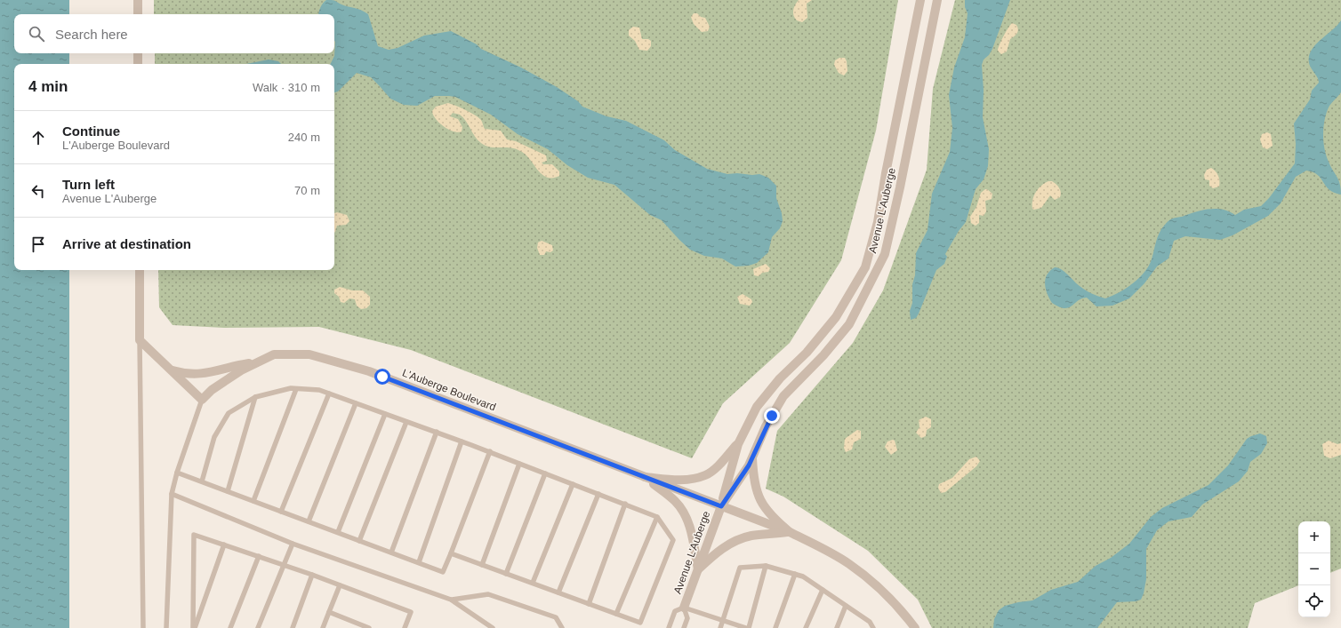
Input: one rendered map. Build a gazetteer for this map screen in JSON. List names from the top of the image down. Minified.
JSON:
{"streets":{"street":["Avenue L'Auberge","L'Auberge Boulevard"]},"crossings":[["Avenue L'Auberge","L'Auberge Boulevard"]],"page":{"search":"Search here","heading":["4 min","Walk · 310 m"],"list":[["Continue","L'Auberge Boulevard","240 m"],["Turn left","Avenue L'Auberge","70 m"],"Arrive at destination"],"map_buttons":["+","−"]}}
